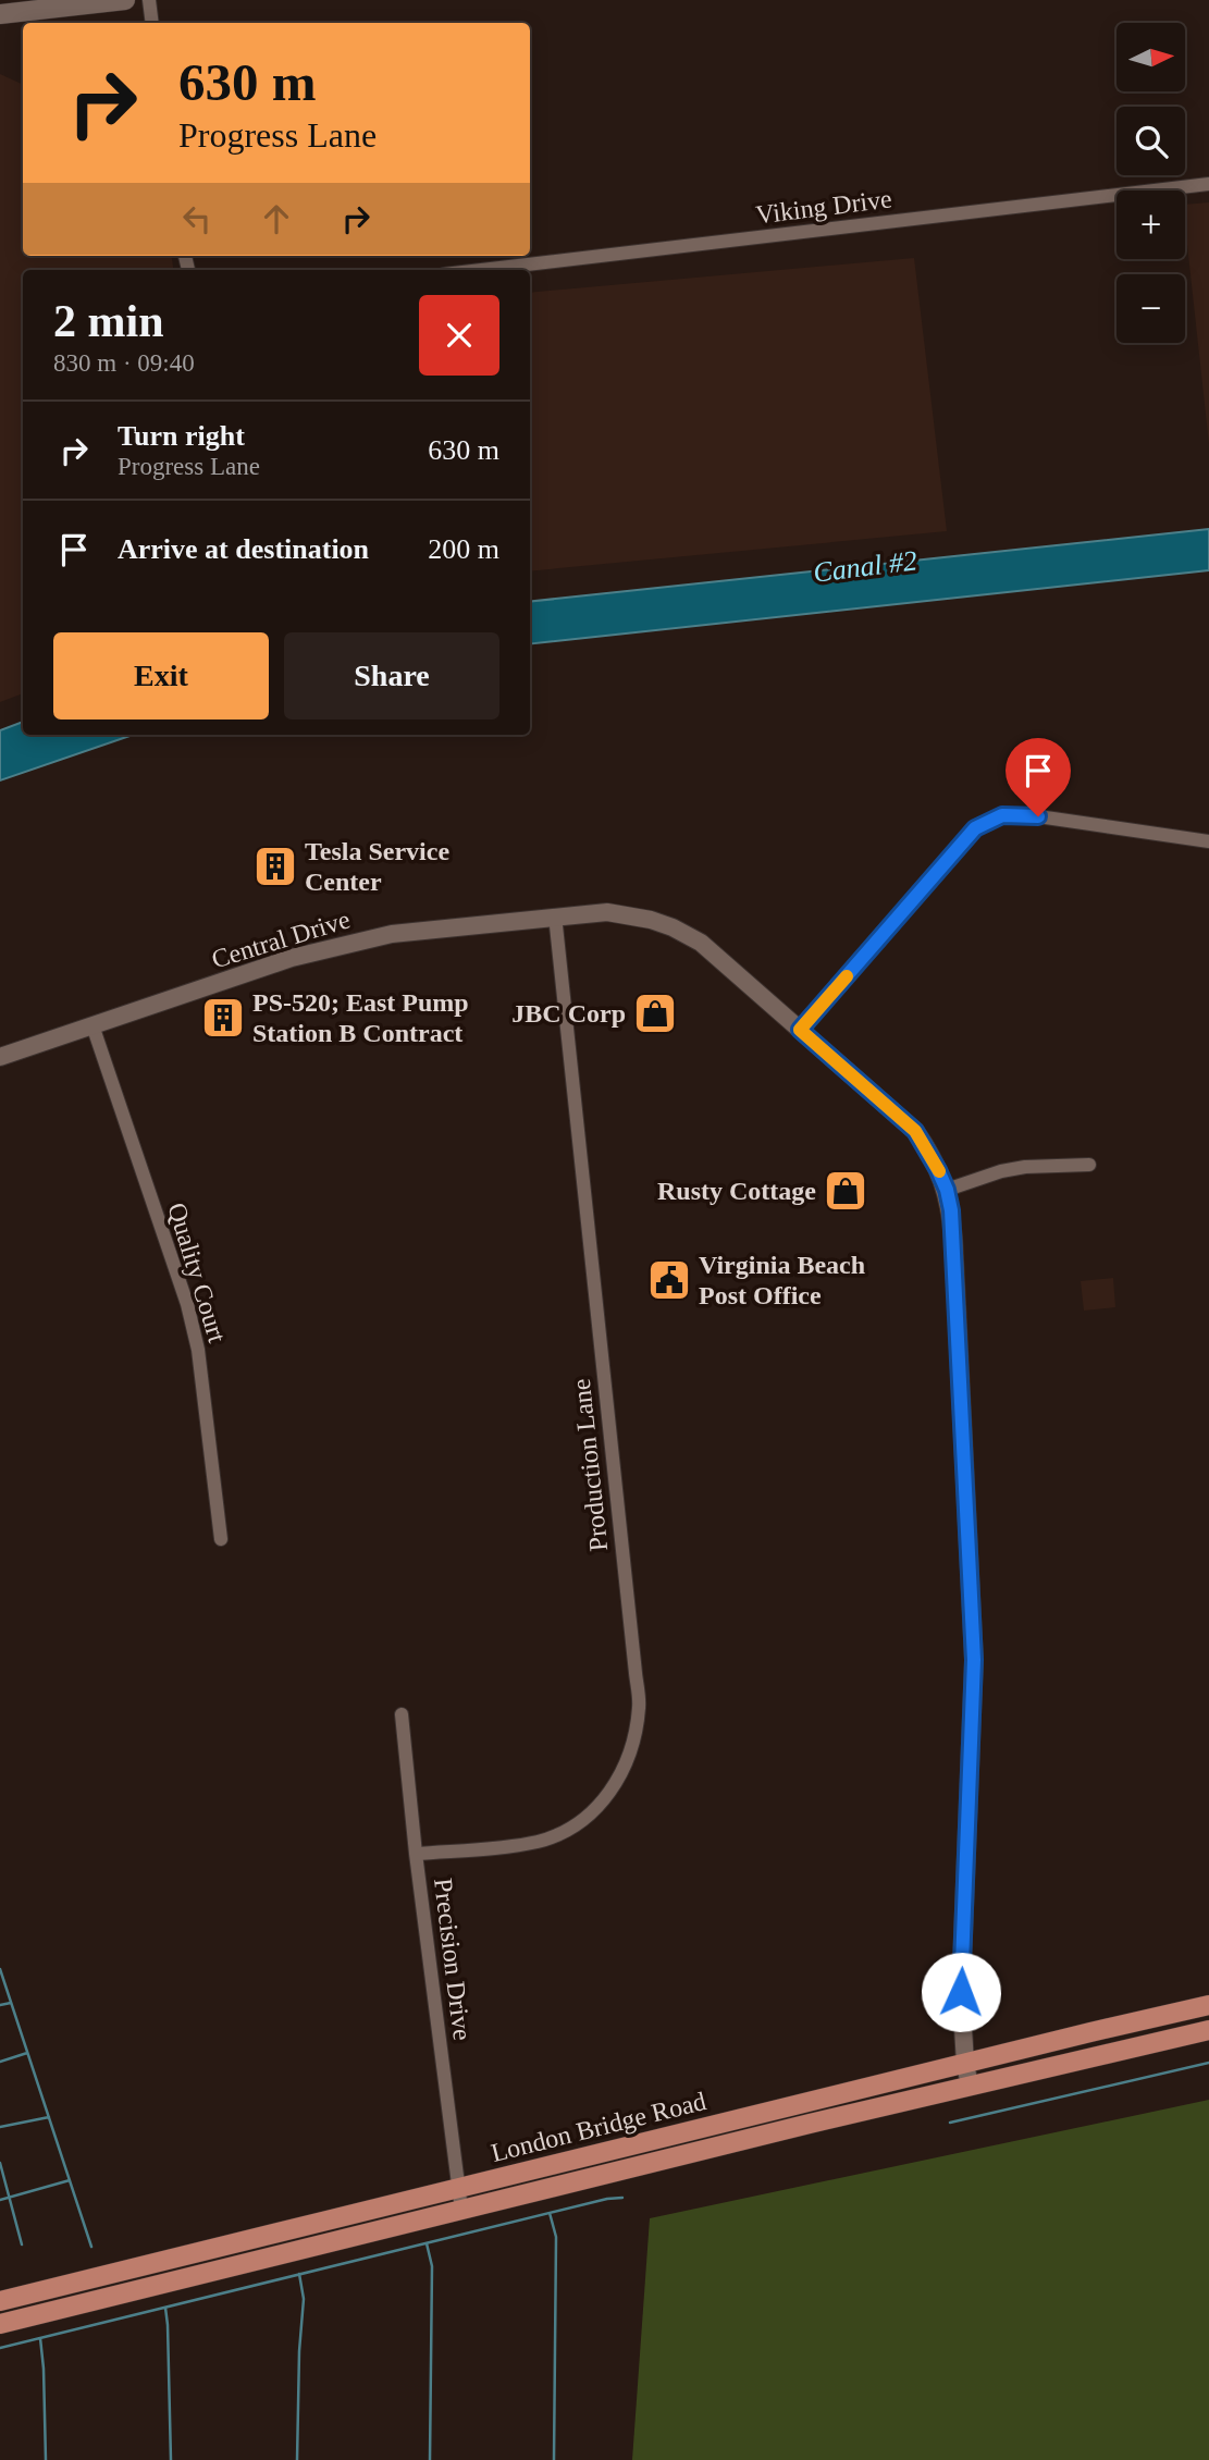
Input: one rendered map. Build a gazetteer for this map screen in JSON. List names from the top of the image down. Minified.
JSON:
{"streets":{"main road":["London Bridge Road"],"street":["Viking Drive","Central Drive","Quality Court","Production Lane","Precision Drive"]},"crossings":[["Central Drive","Quality Court"],["Central Drive","Production Lane"],["Central Drive","London Bridge Road"],["Production Lane","Precision Drive"],["Precision Drive","London Bridge Road"]],"water":["Canal #2"],"places":{"building":["Tesla Service Center","PS-520; East Pump Station B Contract"],"shop":["JBC Corp","Rusty Cottage"],"public building":["Virginia Beach Post Office"]},"north":"right","page":{"map_buttons":["+","−"],"turn":["630 m","Progress Lane"],"heading":["2 min","830 m · 09:40"],"list":[{"name":"Turn right","note":"Progress Lane","value":"630 m"},{"name":"Arrive at destination","value":"200 m"}],"buttons":["Exit","Share"]}}
